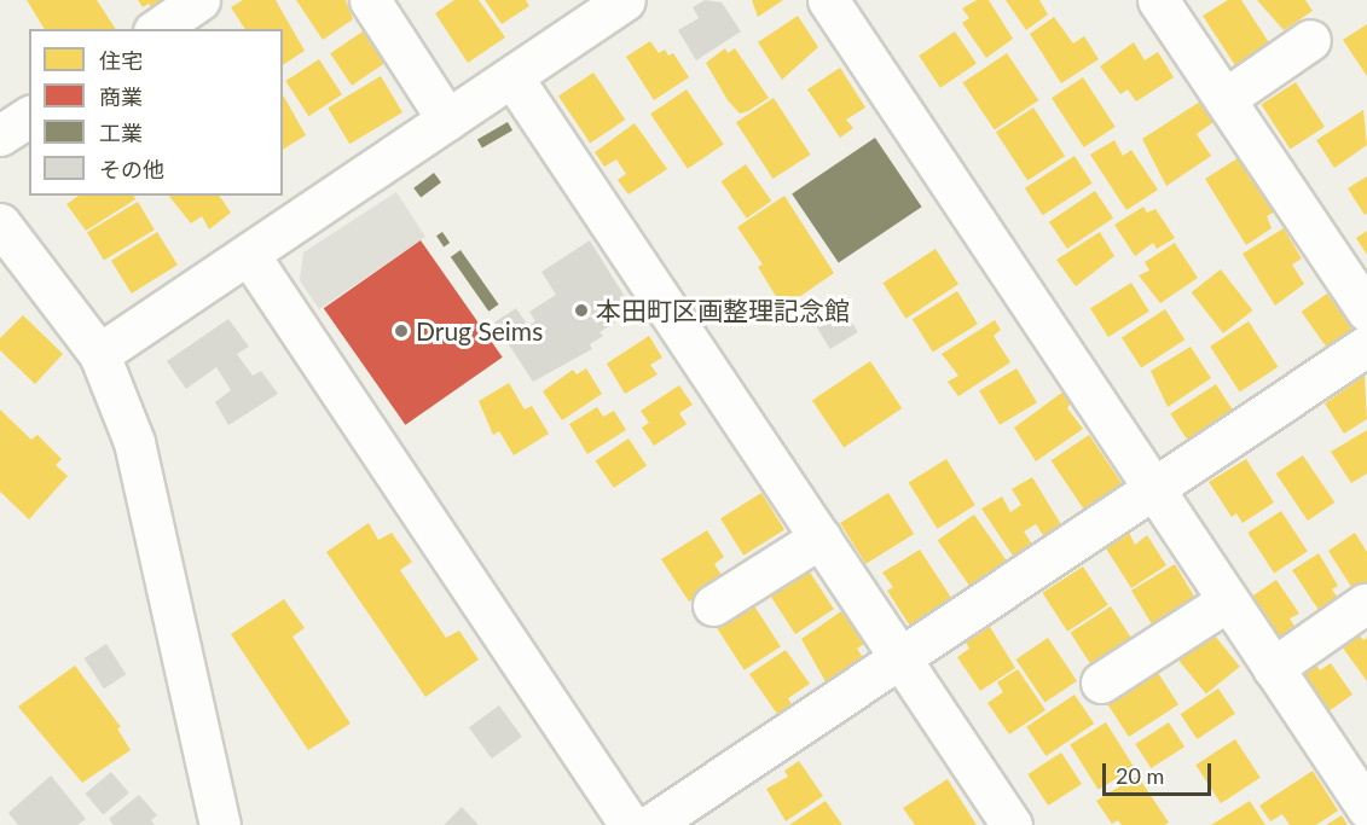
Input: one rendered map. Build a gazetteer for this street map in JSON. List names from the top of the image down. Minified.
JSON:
{"places":["本田町区画整理記念館","Drug Seims"],"legend":["住宅","商業","工業","その他"],"scale_bar":"20 m"}
